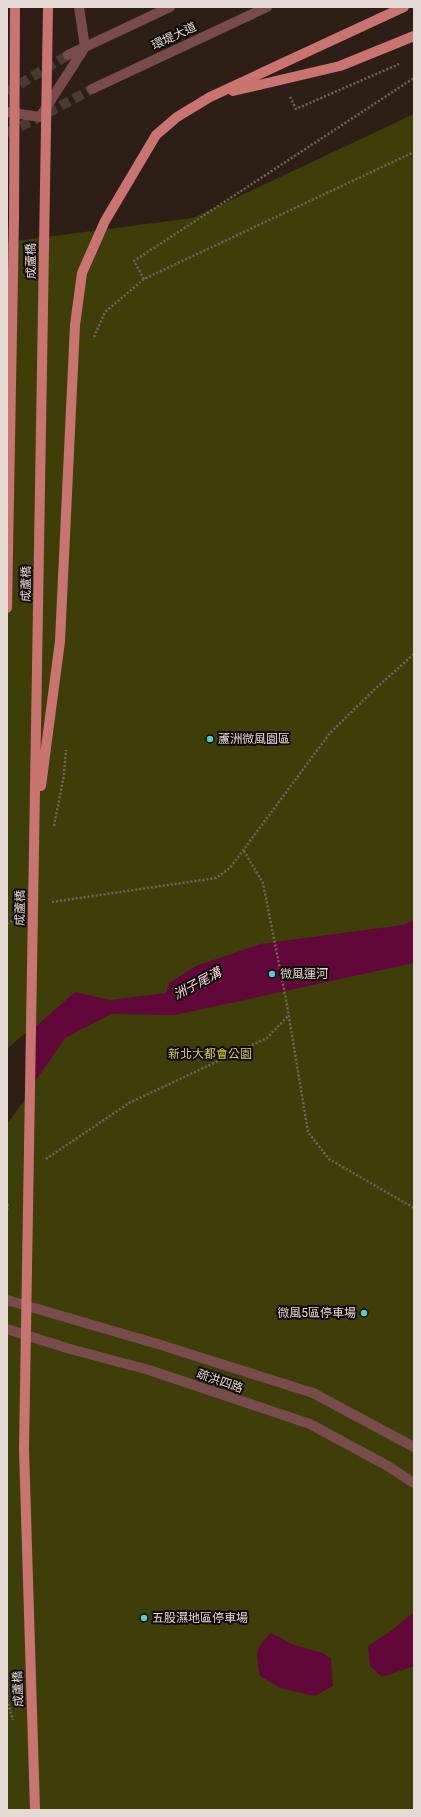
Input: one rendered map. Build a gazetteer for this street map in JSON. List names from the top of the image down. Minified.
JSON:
{"streets":{"main road":["成蘆橋"],"street":["環堤大道","疏洪四路"]},"water":["洲子尾溝"],"parks":["新北大都會公園"],"places":["蘆洲微風園區","微風運河","微風5區停車場","五股濕地區停車場"]}
